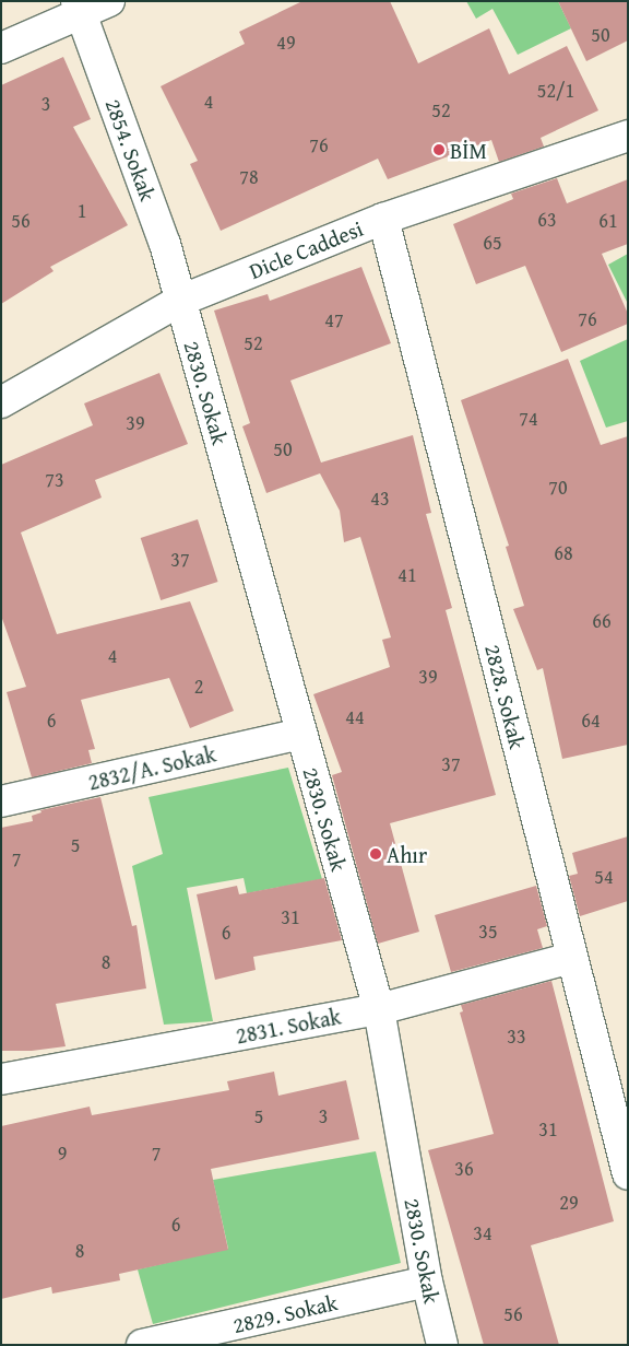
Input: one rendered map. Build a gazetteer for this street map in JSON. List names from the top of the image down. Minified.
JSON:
{"streets":{"street":["2854. Sokak","Dicle Caddesi","2830. Sokak","2828. Sokak","2832/A. Sokak","2831. Sokak","2829. Sokak"]},"crossings":[["2854. Sokak","Dicle Caddesi"],["2854. Sokak","2830. Sokak"],["Dicle Caddesi","2830. Sokak"],["Dicle Caddesi","2828. Sokak"],["2830. Sokak","2832/A. Sokak"],["2830. Sokak","2831. Sokak"],["2830. Sokak","2829. Sokak"],["2828. Sokak","2831. Sokak"]],"places":["BİM","Ahır"],"house_numbers":["50","49","52/1","4","3","52","76","78","1","63","56","61","65","76","47","52","74","39","50","73","70","43","68","37","41","66","4","39","2","44","6","64","37","5","7","54","31","35","6","8","33","5","3","31","9","7","36","29","6","34","8","56"]}
